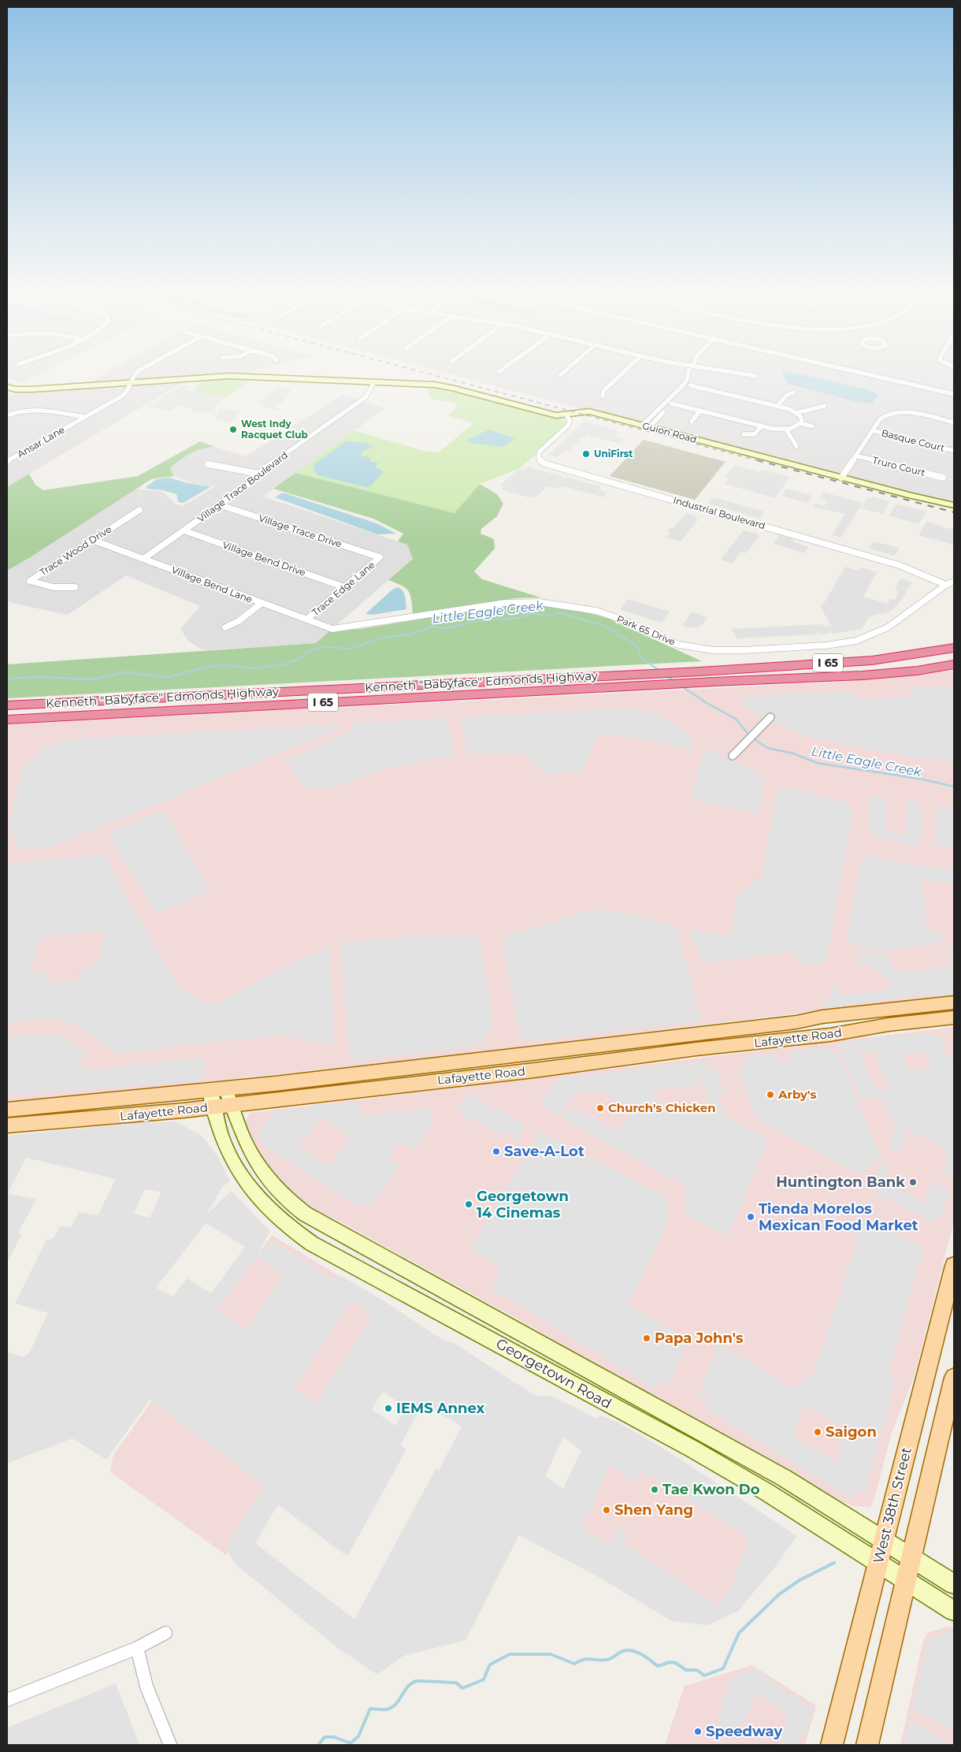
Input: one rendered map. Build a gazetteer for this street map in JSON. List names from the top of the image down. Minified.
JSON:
{"streets":{"highway":["I 65","Kenneth \"Babyface\" Edmonds Highway"],"main road":["Lafayette Road","West 38th Street"],"street":["Guion Road","Basque Court","Ansar Lane","Truro Court","Village Trace Boulevard","Industrial Boulevard","Village Trace Drive","Trace Wood Drive","Village Bend Drive","Village Bend Lane","Trace Edge Lane","Park 65 Drive","Georgetown Road"]},"crossings":[["Guion Road","Ansar Lane"],["Guion Road","Village Trace Boulevard"],["Guion Road","Industrial Boulevard"],["Village Trace Boulevard","Village Trace Drive"],["Village Trace Boulevard","Village Bend Drive"],["Village Trace Boulevard","Village Bend Lane"],["Industrial Boulevard","Park 65 Drive"],["Village Trace Drive","Trace Edge Lane"],["Trace Wood Drive","Village Bend Lane"],["Village Bend Drive","Trace Edge Lane"],["Village Bend Lane","Trace Edge Lane"],["Village Bend Lane","Park 65 Drive"],["Lafayette Road","Georgetown Road"],["Georgetown Road","West 38th Street"]],"water":["Little Eagle Creek"],"places":["West Indy Racquet Club","UniFirst","Arby's","Church's Chicken","Save-A-Lot","Huntington Bank","Georgetown 14 Cinemas","Tienda Morelos Mexican Food Market","Papa John's","IEMS Annex","Saigon","Tae Kwon Do","Shen Yang","Speedway"]}
